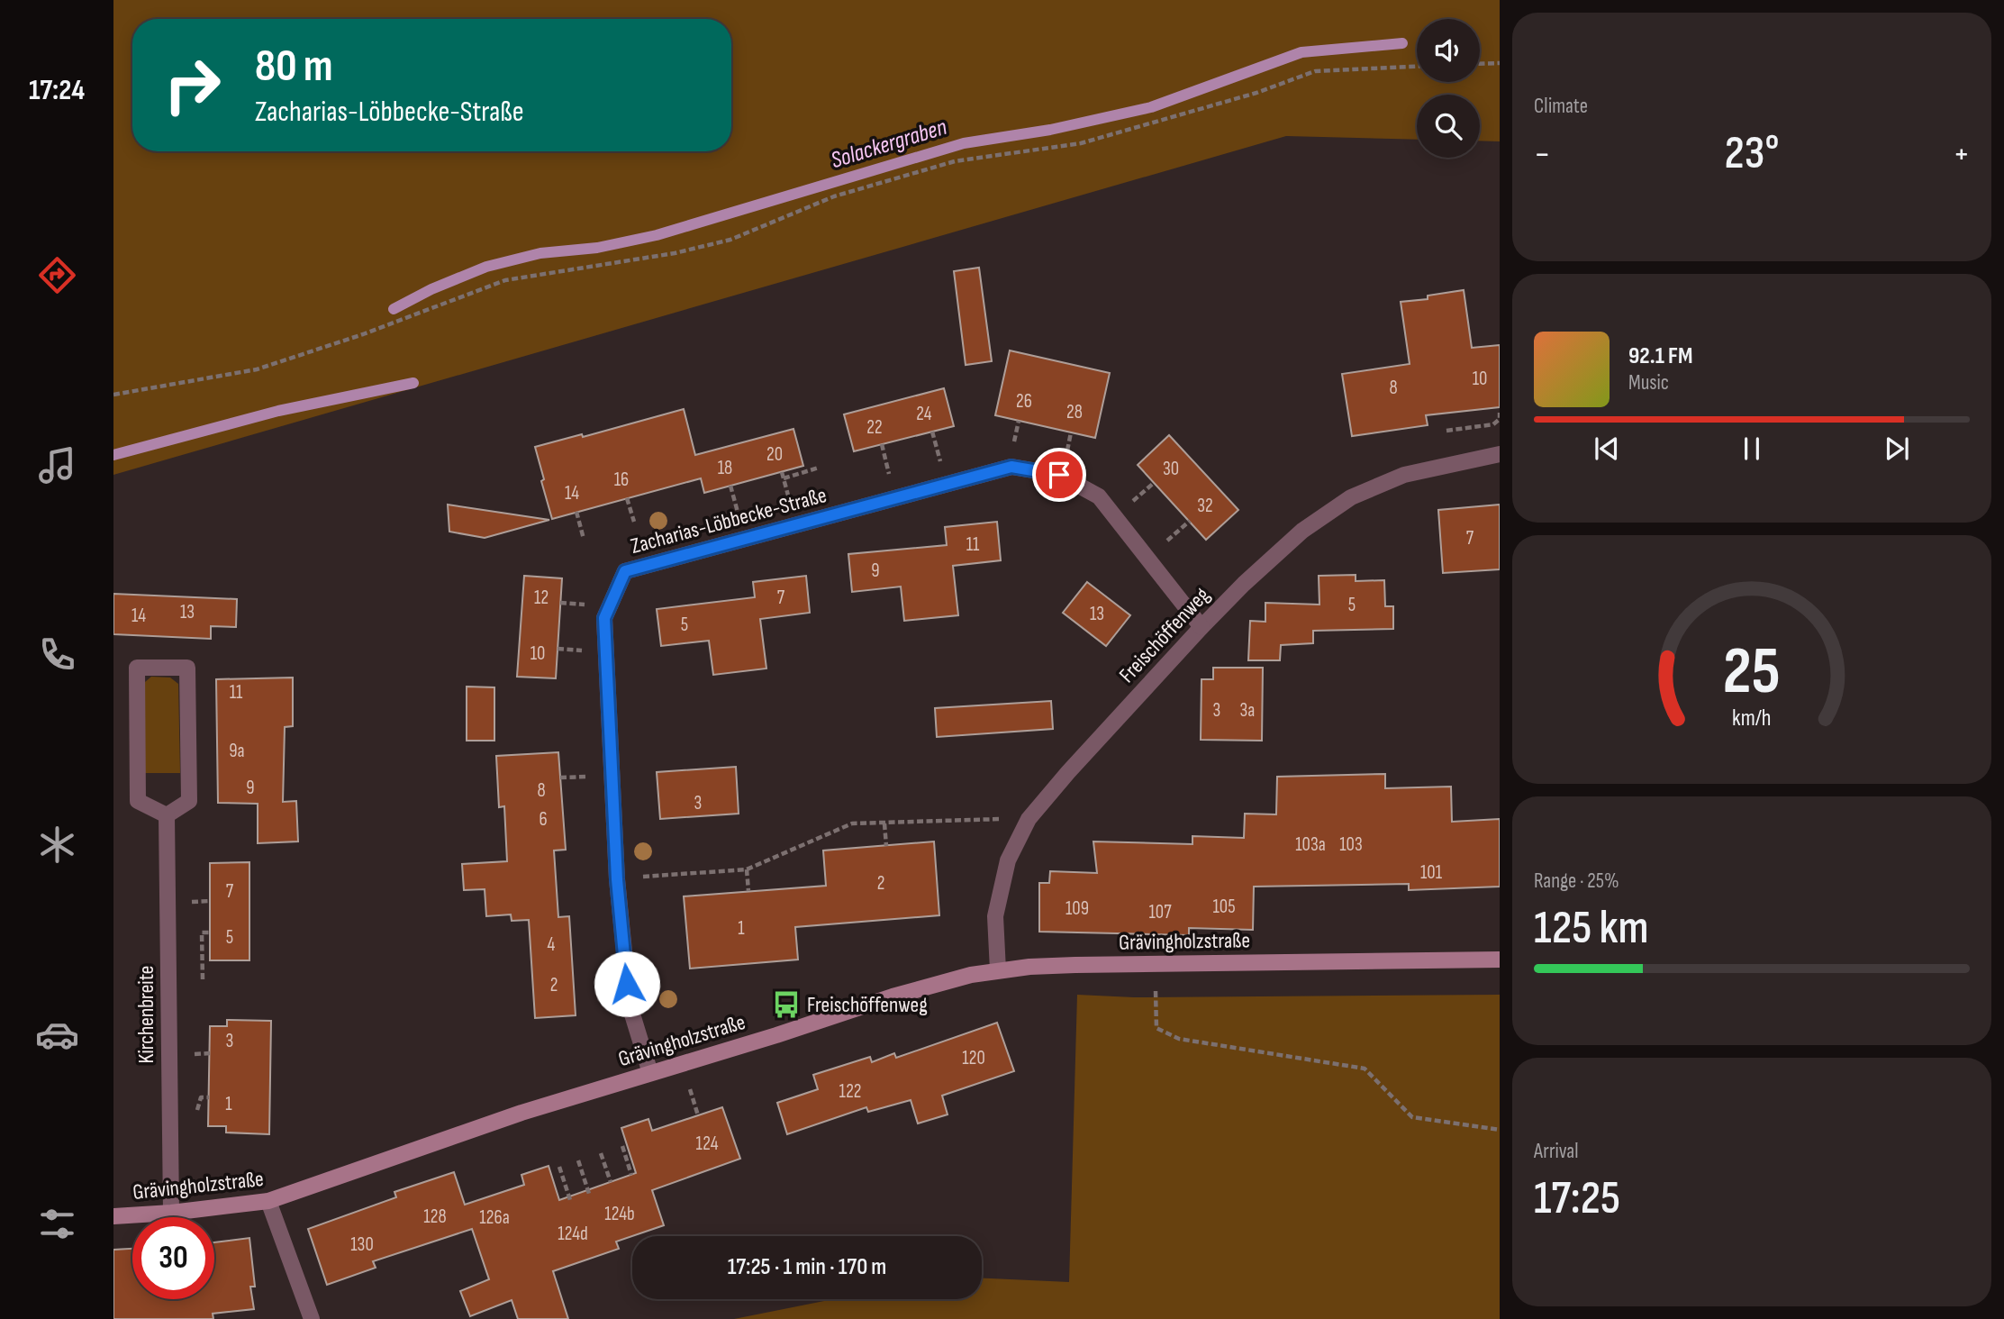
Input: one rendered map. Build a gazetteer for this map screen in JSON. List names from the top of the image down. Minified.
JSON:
{"streets":{"main road":["Grävingholzstraße"],"street":["Zacharias-Löbbecke-Straße","Freischöffenweg","Kirchenbreite"]},"crossings":[["Zacharias-Löbbecke-Straße","Freischöffenweg"],["Zacharias-Löbbecke-Straße","Grävingholzstraße"],["Freischöffenweg","Grävingholzstraße"],["Grävingholzstraße","Kirchenbreite"]],"water":["Solackergraben"],"places":{"bus stop":["Freischöffenweg"]},"house_numbers":["10","8","26","28","24","22","20","18","30","16","14","32","7","11","9","12","7","5","13","13","14","5","10","11","3","3a","9a","9","8","3","6","103a","103","101","2","7","105","109","107","1","5","4","2","3","120","122","1","124","124b","128","126a","124d","130"],"page":{"tabs":"17:24","tile":["Climate",["Range · 25%","125 km"],["Arrival","17:25"]],"turn":["80 m","Zacharias-Löbbecke-Straße"],"heat":["−","23°","+"],"song":["92.1 FM","Music"],"limit":"30","trip":"17:25 · 1 min · 170 m","gauge":["25","km/h"]}}
